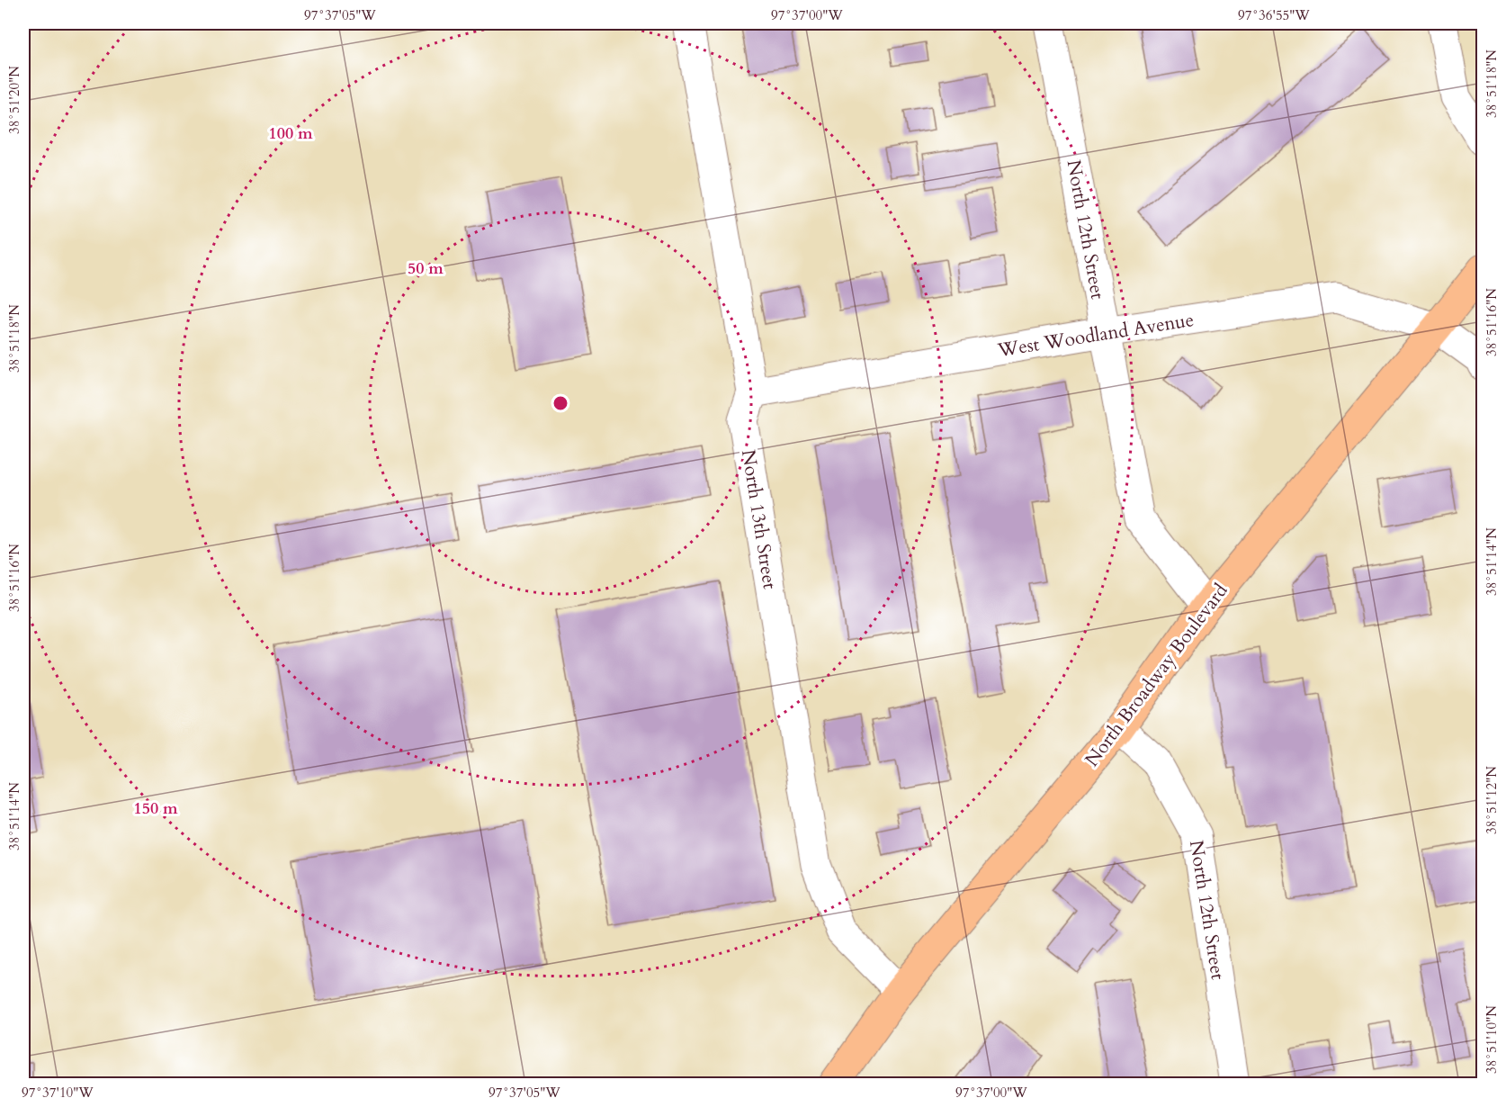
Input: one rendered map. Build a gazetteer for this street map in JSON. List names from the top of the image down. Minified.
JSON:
{"streets":{"main road":["North Broadway Boulevard"],"street":["North 12th Street","West Woodland Avenue","North 13th Street"]},"crossings":[["North 12th Street","West Woodland Avenue"],["North 12th Street","North Broadway Boulevard"],["West Woodland Avenue","North 13th Street"],["West Woodland Avenue","North Broadway Boulevard"],["North 13th Street","North Broadway Boulevard"]],"coordinates":["97°37'05\"W","97°37'00\"W","97°36'55\"W","38°51'18\"N","38°51'20\"N","38°51'16\"N","38°51'14\"N","38°51'12\"N","38°51'10\"N","97°37'10\"W"],"rings":["100 m","50 m","150 m"]}
